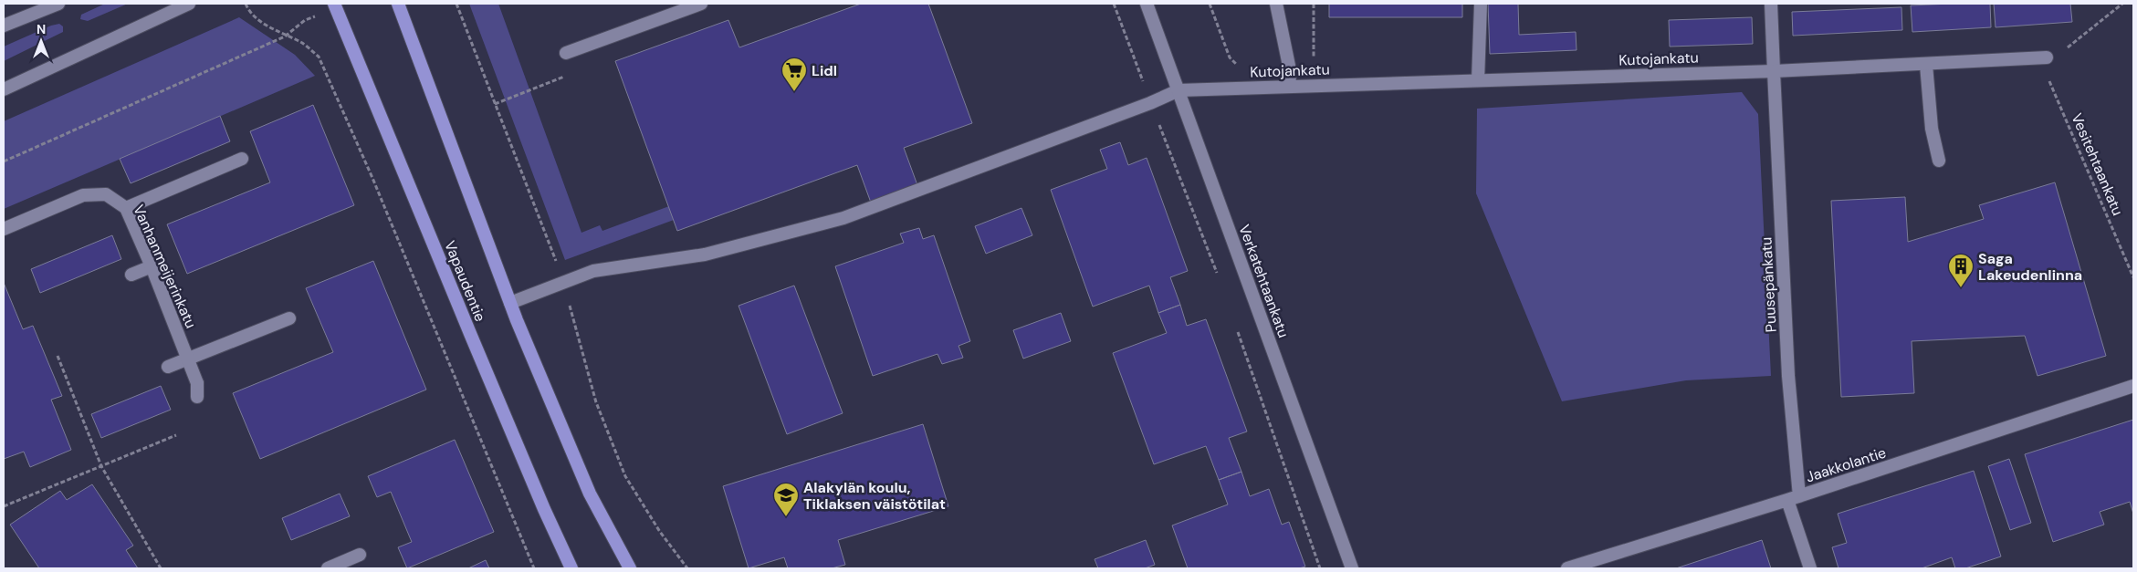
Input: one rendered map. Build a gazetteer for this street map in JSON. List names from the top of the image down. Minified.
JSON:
{"streets":{"main road":["Vapaudentie"],"street":["Kutojankatu","Vanhanmeijerinkatu","Verkatehtaankatu","Puusepänkatu","Jaakkolantie"],"path":["Vesitehtaankatu"]},"crossings":[["Kutojankatu","Vesitehtaankatu"],["Kutojankatu","Verkatehtaankatu"],["Kutojankatu","Puusepänkatu"],["Puusepänkatu","Jaakkolantie"]],"places":{"supermarket":["Lidl"],"building":["Saga Lakeudenlinna"],"school or university":["Alakylän koulu, Tiklaksen väistötilat"]},"north":"top"}
